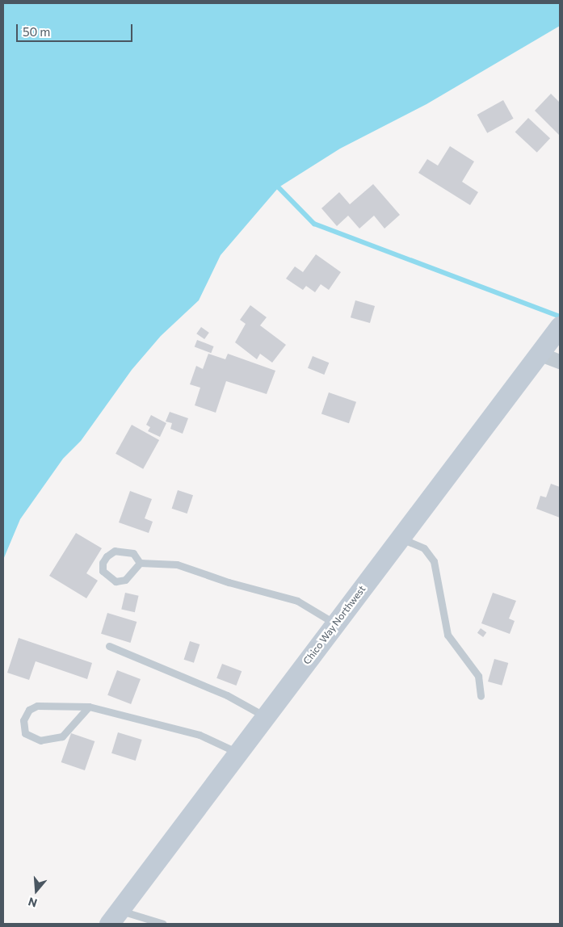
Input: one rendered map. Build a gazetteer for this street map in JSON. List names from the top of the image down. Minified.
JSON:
{"streets":{"main road":["Chico Way Northwest"]},"scale_bar":"50 m","north":"bottom"}
